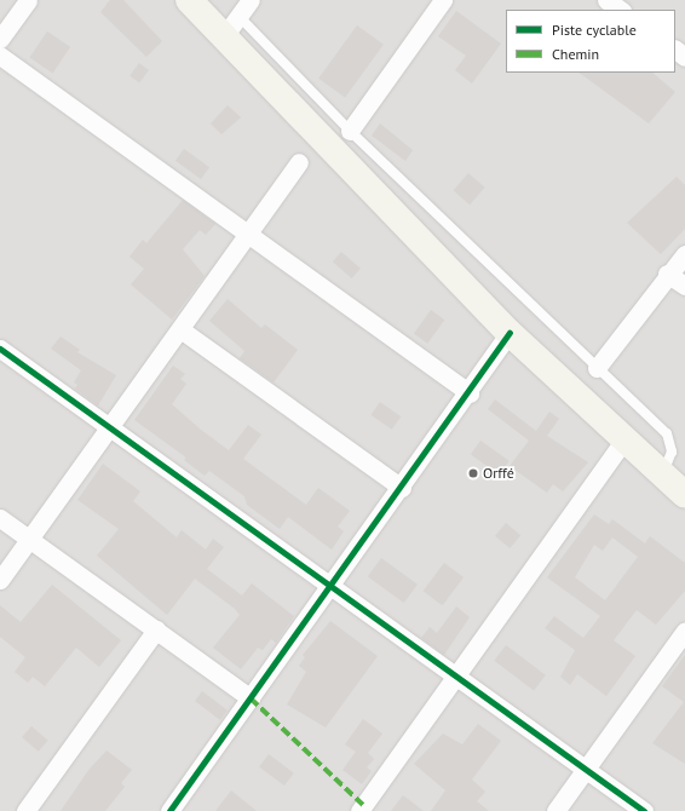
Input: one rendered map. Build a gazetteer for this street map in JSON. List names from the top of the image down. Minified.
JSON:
{"places":["Orffé"],"legend":["Piste cyclable","Chemin"]}
